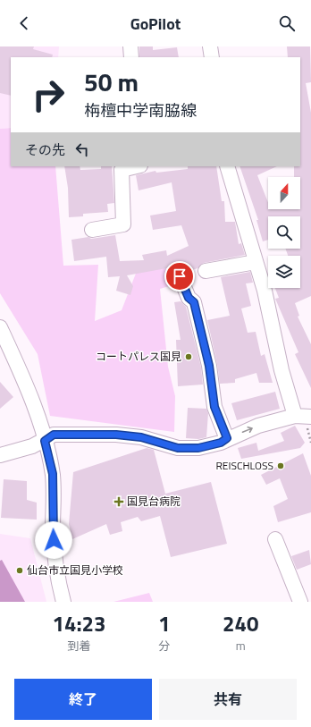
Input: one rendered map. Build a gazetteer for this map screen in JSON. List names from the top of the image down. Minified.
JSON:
{"places":{"other":["コートパレス国見","REISCHLOSS","仙台市立国見小学校"],"health":["国見台病院"]},"north":"top","page":{"header":"GoPilot","turn":["50 m","栴檀中学南脇線"],"then":"その先","eta":["14:23","到着","1","分","240","m"],"buttons":["終了","共有"]}}
